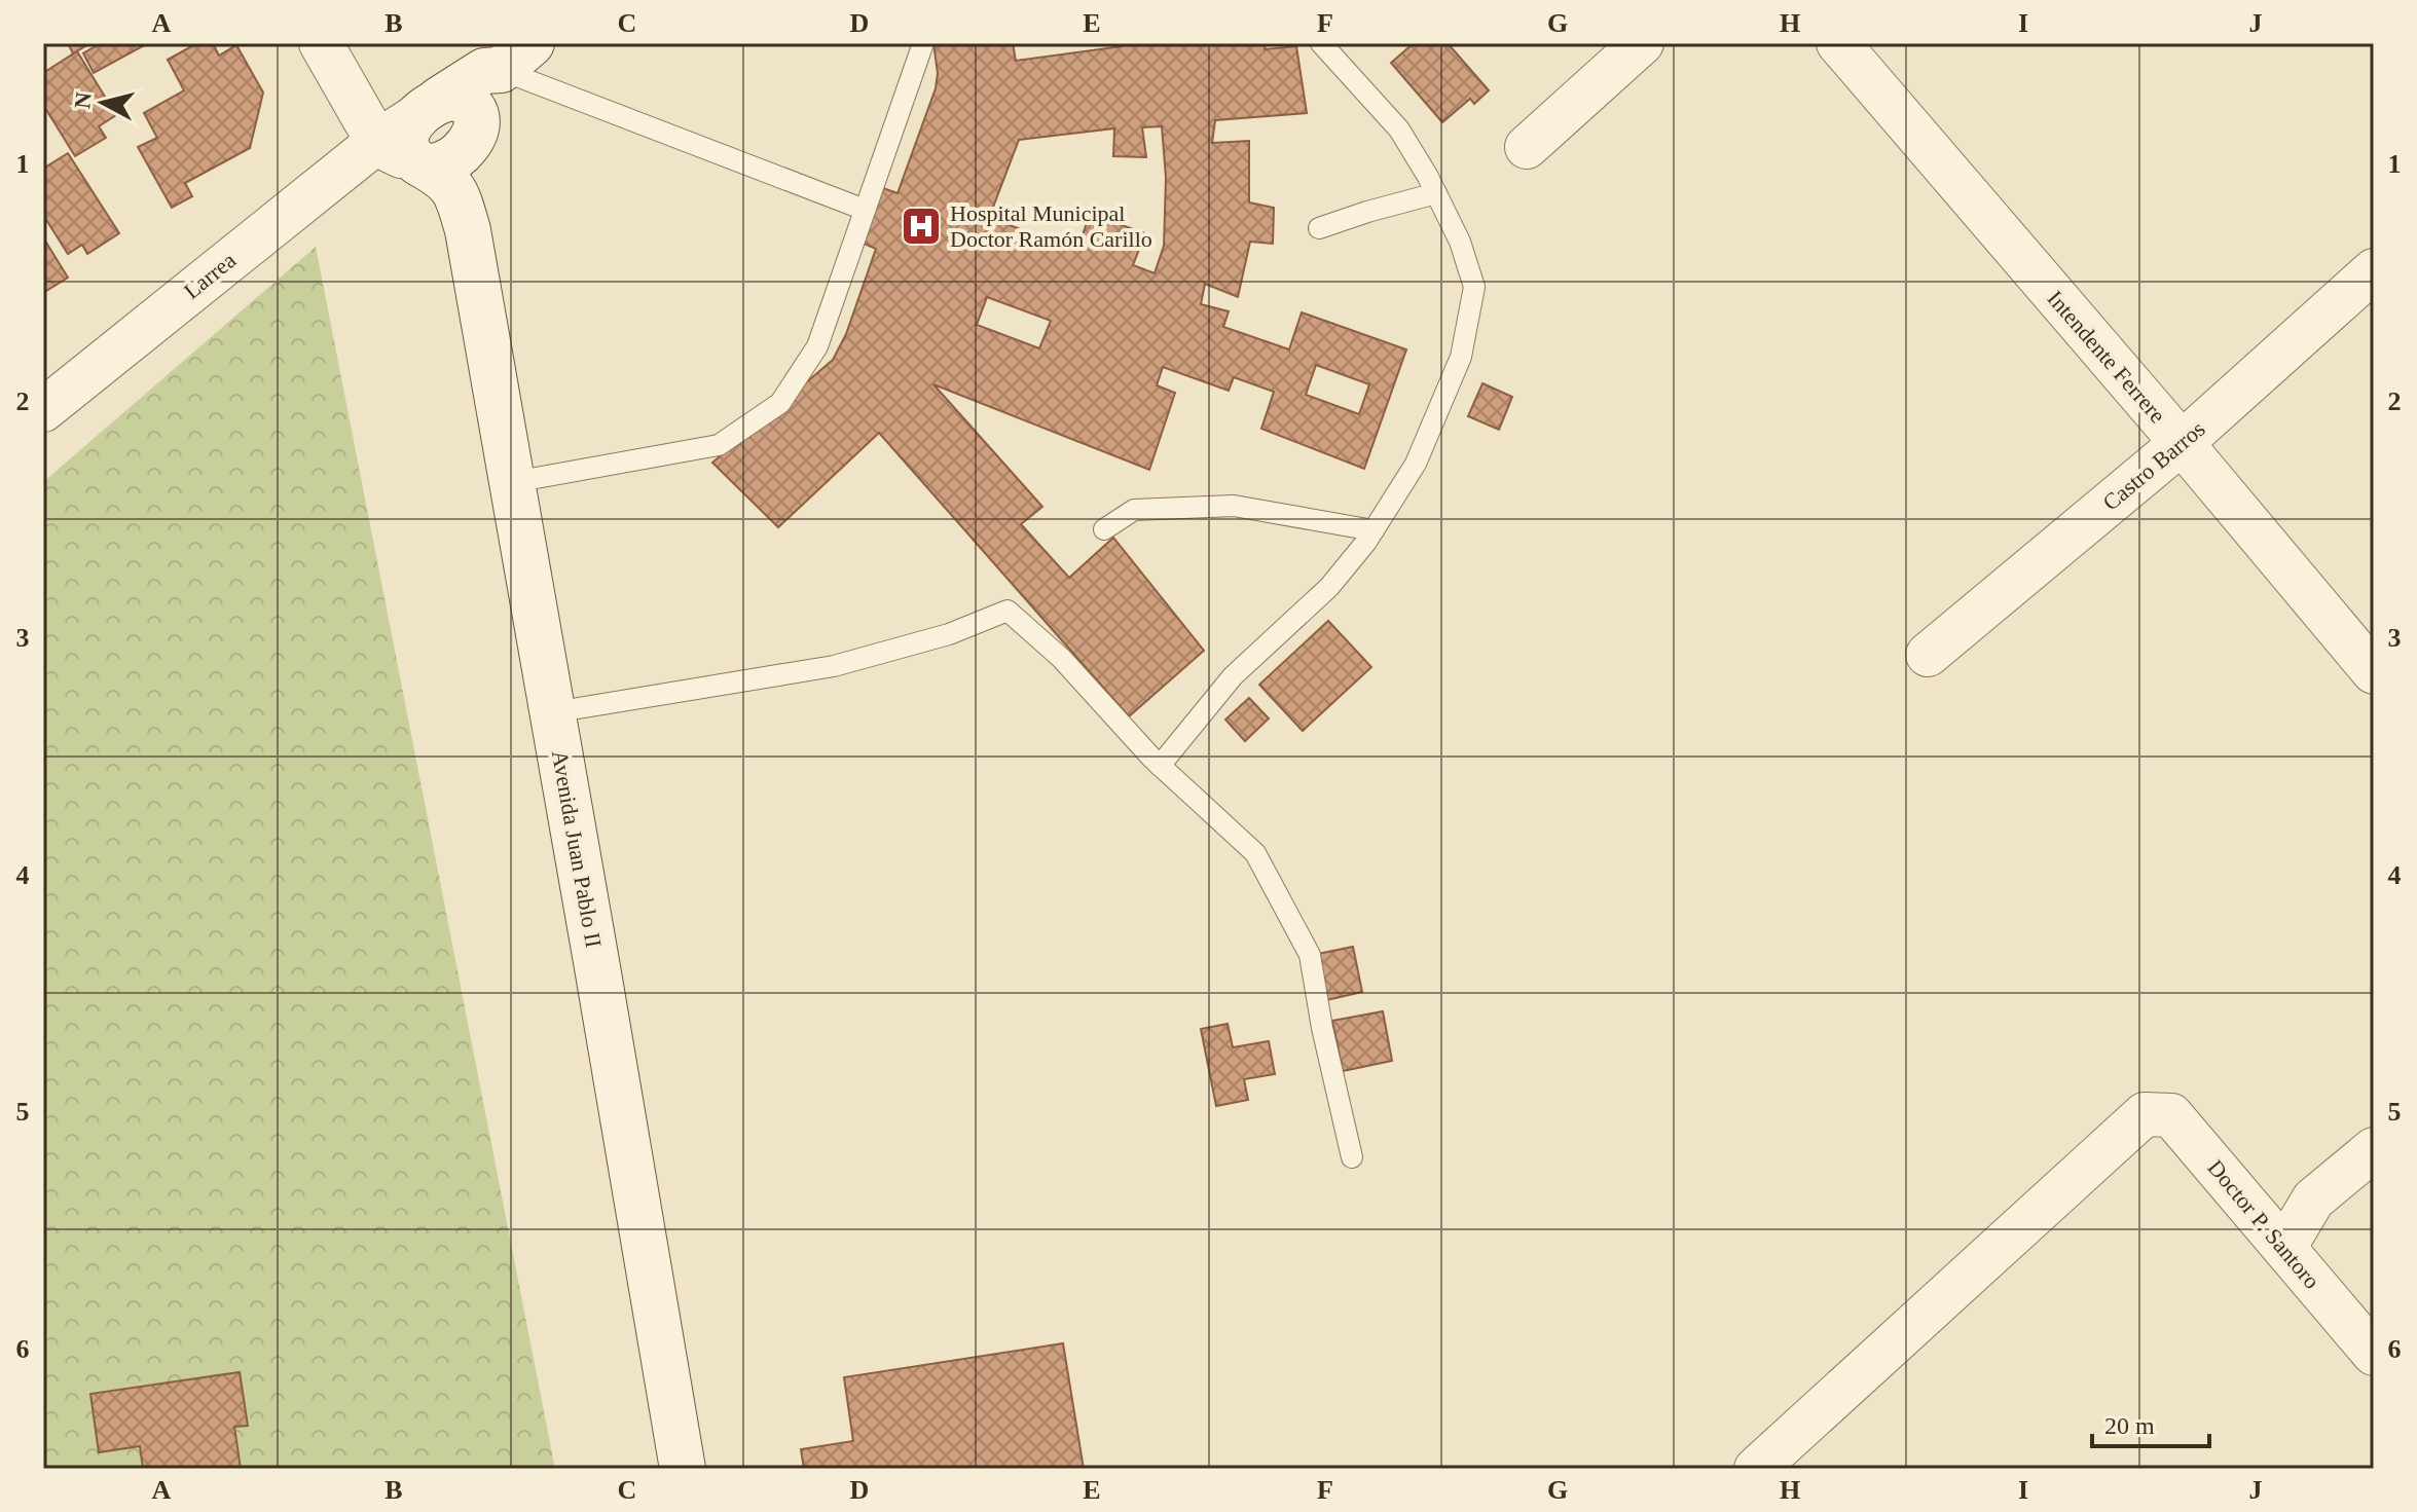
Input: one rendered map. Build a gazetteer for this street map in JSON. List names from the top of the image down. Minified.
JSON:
{"streets":{"main road":["Avenida Juan Pablo II"],"street":["Larrea","Intendente Ferrere","Castro Barros","Doctor P. Santoro"]},"crossings":[["Larrea","Avenida Juan Pablo II"],["Intendente Ferrere","Castro Barros"]],"places":{"hospital":["Hospital Municipal Doctor Ramón Carillo"]},"scale_bar":"20 m","north":"left","grid":{"columns":["A","B","C","D","E","F","G","H","I","J"],"rows":["1","2","3","4","5","6"]}}
